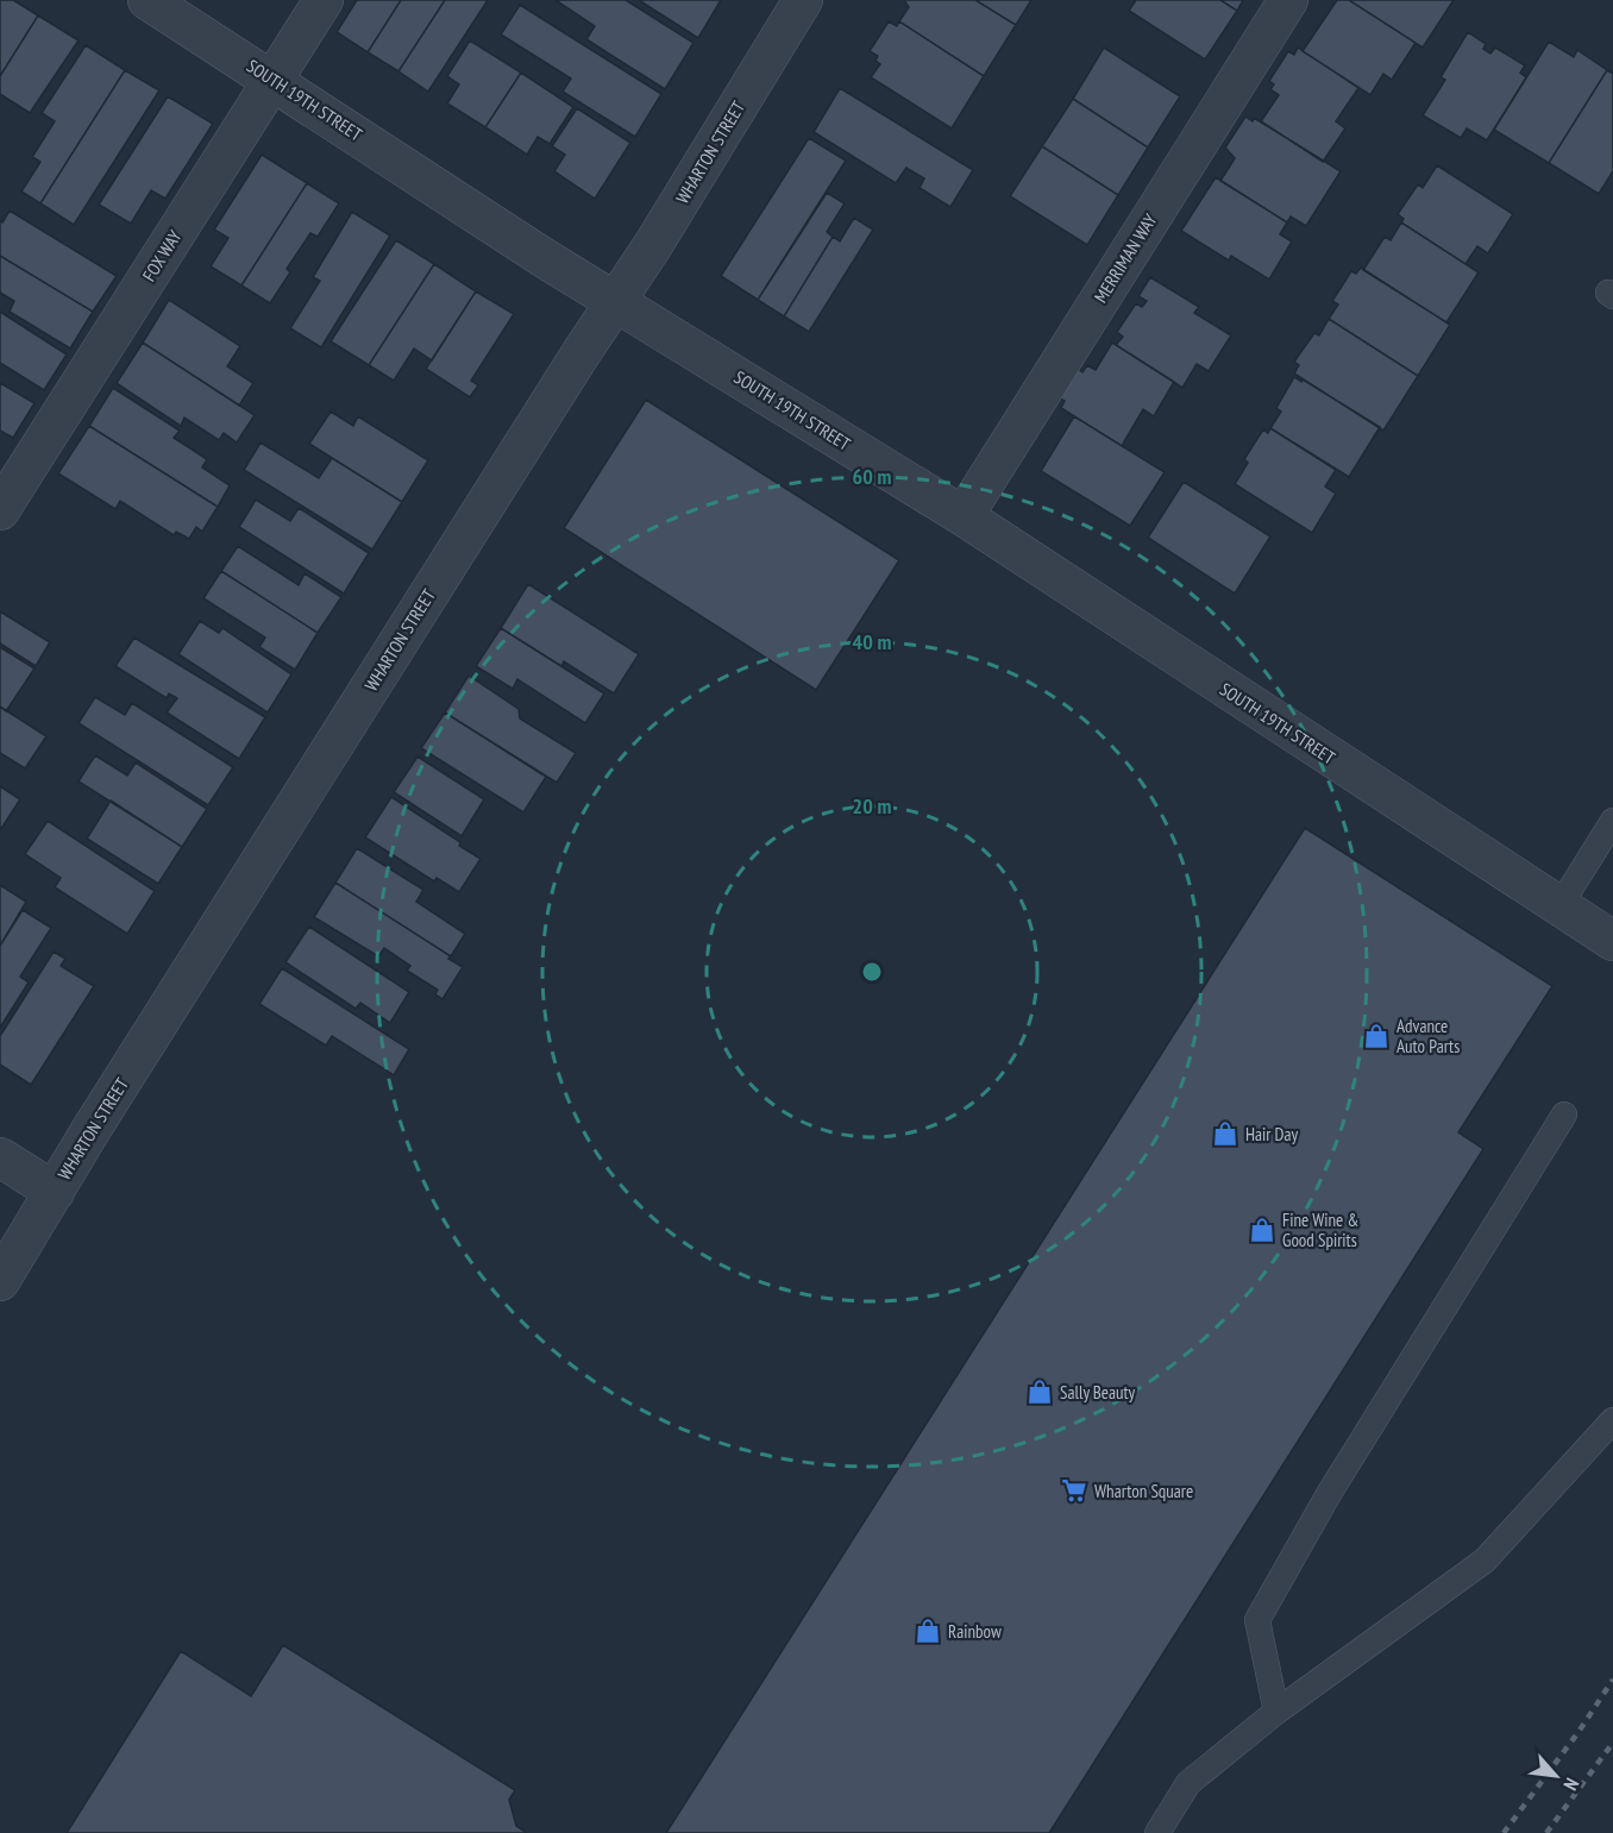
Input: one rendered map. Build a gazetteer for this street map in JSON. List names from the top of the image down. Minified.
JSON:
{"streets":{"street":["SOUTH 19TH STREET","WHARTON STREET","FOX WAY","MERRIMAN WAY"]},"crossings":[["SOUTH 19TH STREET","WHARTON STREET"],["SOUTH 19TH STREET","FOX WAY"],["SOUTH 19TH STREET","MERRIMAN WAY"]],"places":{"shop":["Advance Auto Parts","Hair Day","Fine Wine & Good Spirits","Sally Beauty","Rainbow"],"supermarket":["Wharton Square"]},"north":"bottom right","rings":["60 m","40 m","20 m"]}
